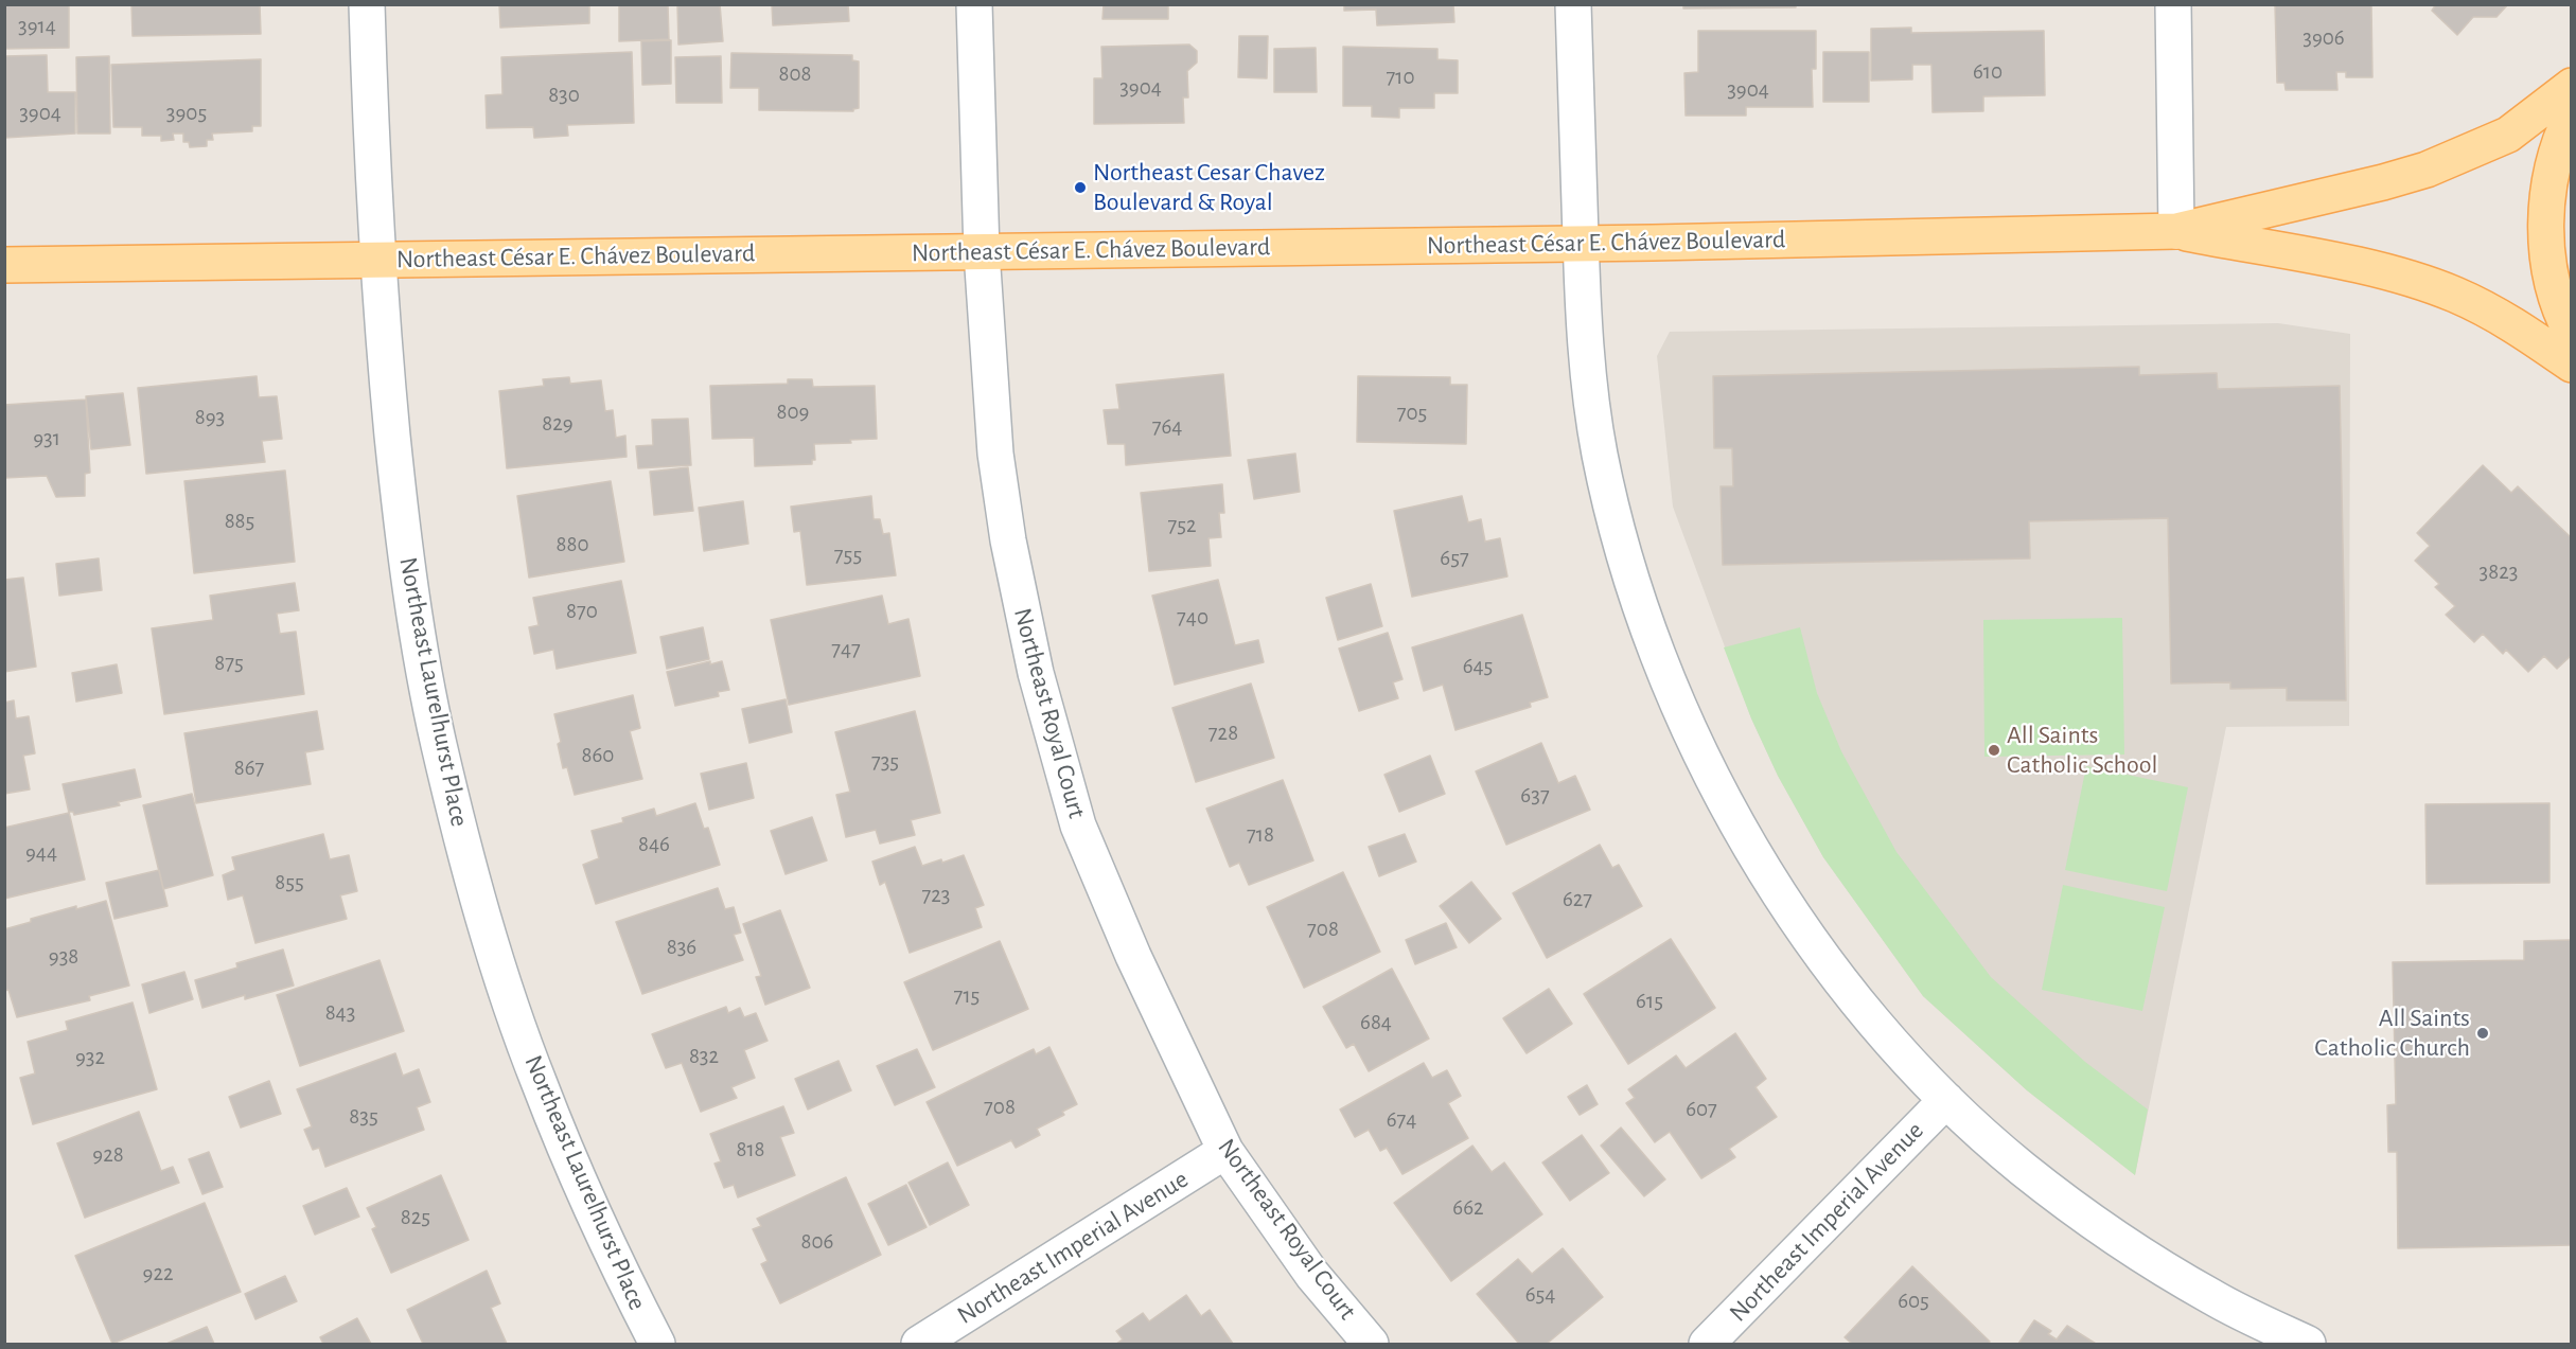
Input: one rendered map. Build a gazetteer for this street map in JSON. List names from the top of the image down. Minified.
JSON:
{"streets":{"main road":["Northeast César E. Chávez Boulevard"],"street":["Northeast Laurelhurst Place","Northeast Royal Court","Northeast Imperial Avenue"]},"crossings":[["Northeast César E. Chávez Boulevard","Northeast Laurelhurst Place"],["Northeast César E. Chávez Boulevard","Northeast Royal Court"],["Northeast Royal Court","Northeast Imperial Avenue"]],"places":["Northeast Cesar Chavez Boulevard & Royal","All Saints Catholic School","All Saints Catholic Church"],"house_numbers":["3914","3906","610","808","710","3904","3904","830","3904","3905","809","705","893","829","764","931","885","752","880","755","657","3823","870","740","747","875","645","728","860","735","867","637","718","846","944","855","723","627","708","836","938","715","615","843","684","832","932","708","607","835","674","818","928","662","825","806","922","654","605"]}
